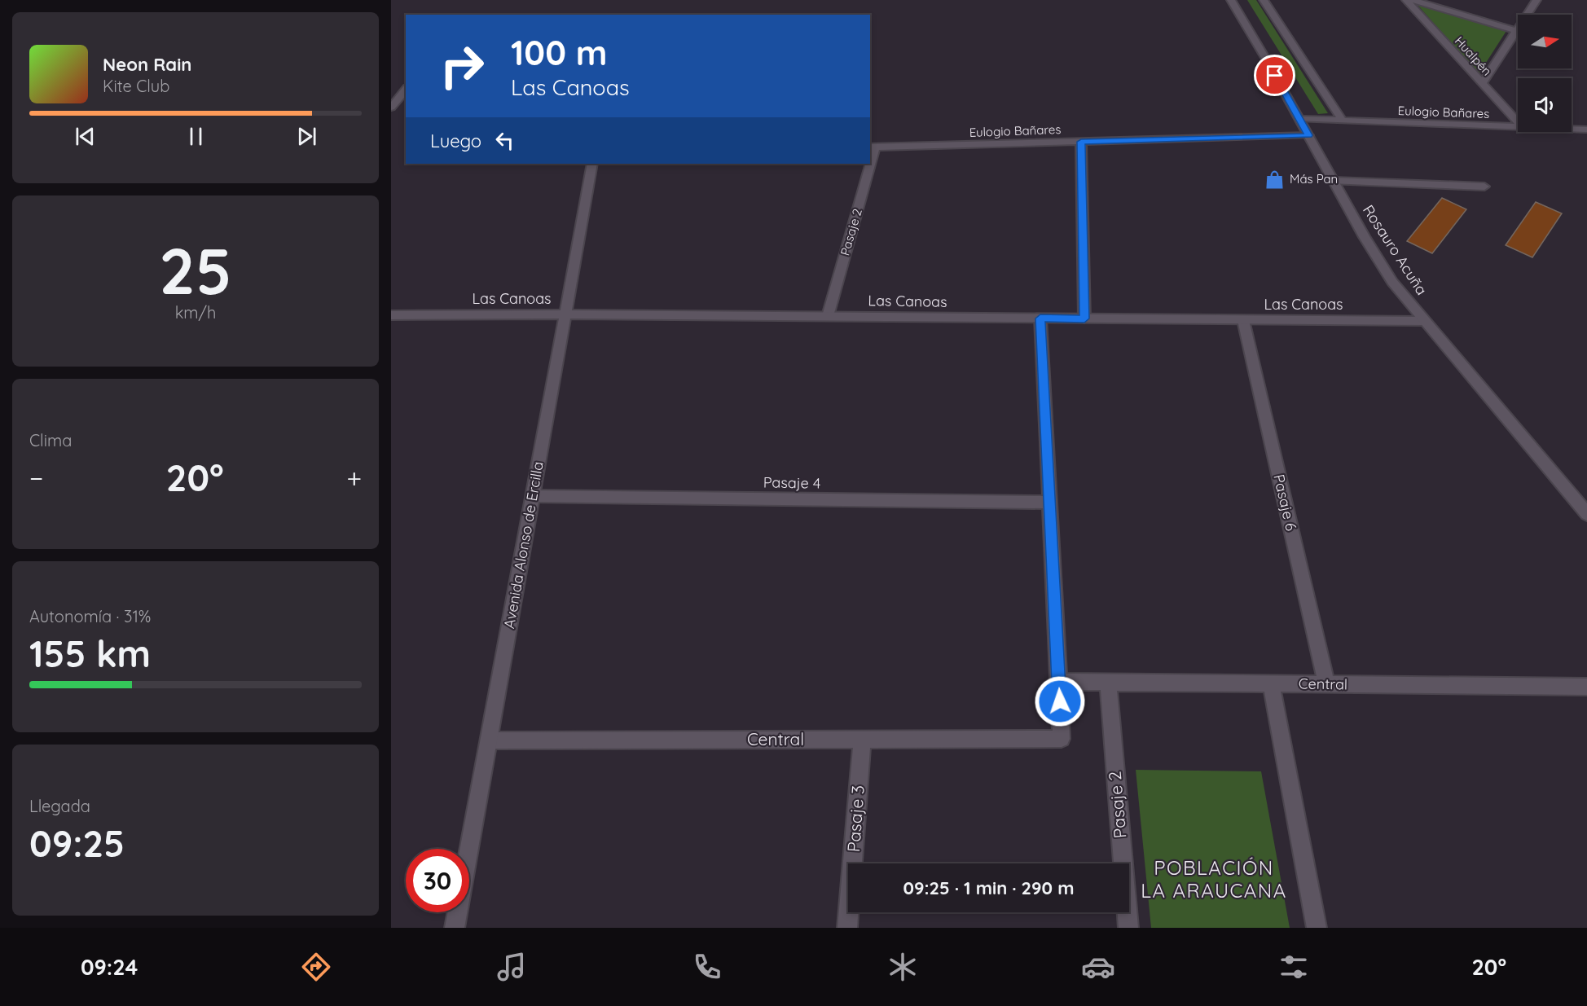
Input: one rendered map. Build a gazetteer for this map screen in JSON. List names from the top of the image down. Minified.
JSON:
{"streets":{"street":["Hualpén","Eulogio Bañares","Pasaje 2","Rosauro Acuña","Las Canoas","Pasaje 4","Pasaje 6","Avenida Alonso de Ercilla","Central","Pasaje 3"]},"crossings":[["Eulogio Bañares","Rosauro Acuña"],["Pasaje 2","Las Canoas"],["Pasaje 2","Central"],["Rosauro Acuña","Las Canoas"],["Las Canoas","Pasaje 6"],["Las Canoas","Avenida Alonso de Ercilla"],["Pasaje 4","Avenida Alonso de Ercilla"],["Pasaje 6","Central"],["Avenida Alonso de Ercilla","Central"],["Central","Pasaje 3"]],"districts":["POBLACIÓN LA ARAUCANA"],"places":{"shop":["Más Pan"]},"north":"right","page":{"turn":["100 m","Las Canoas"],"song":["Neon Rain","Kite Club"],"then":"Luego","tile":[["25","km/h"],"Clima",["Autonomía · 31%","155 km"],["Llegada","09:25"]],"heat":["−","20°","+"],"limit":"30","trip":"09:25 · 1 min · 290 m","tabs":["09:24","20°"]}}
